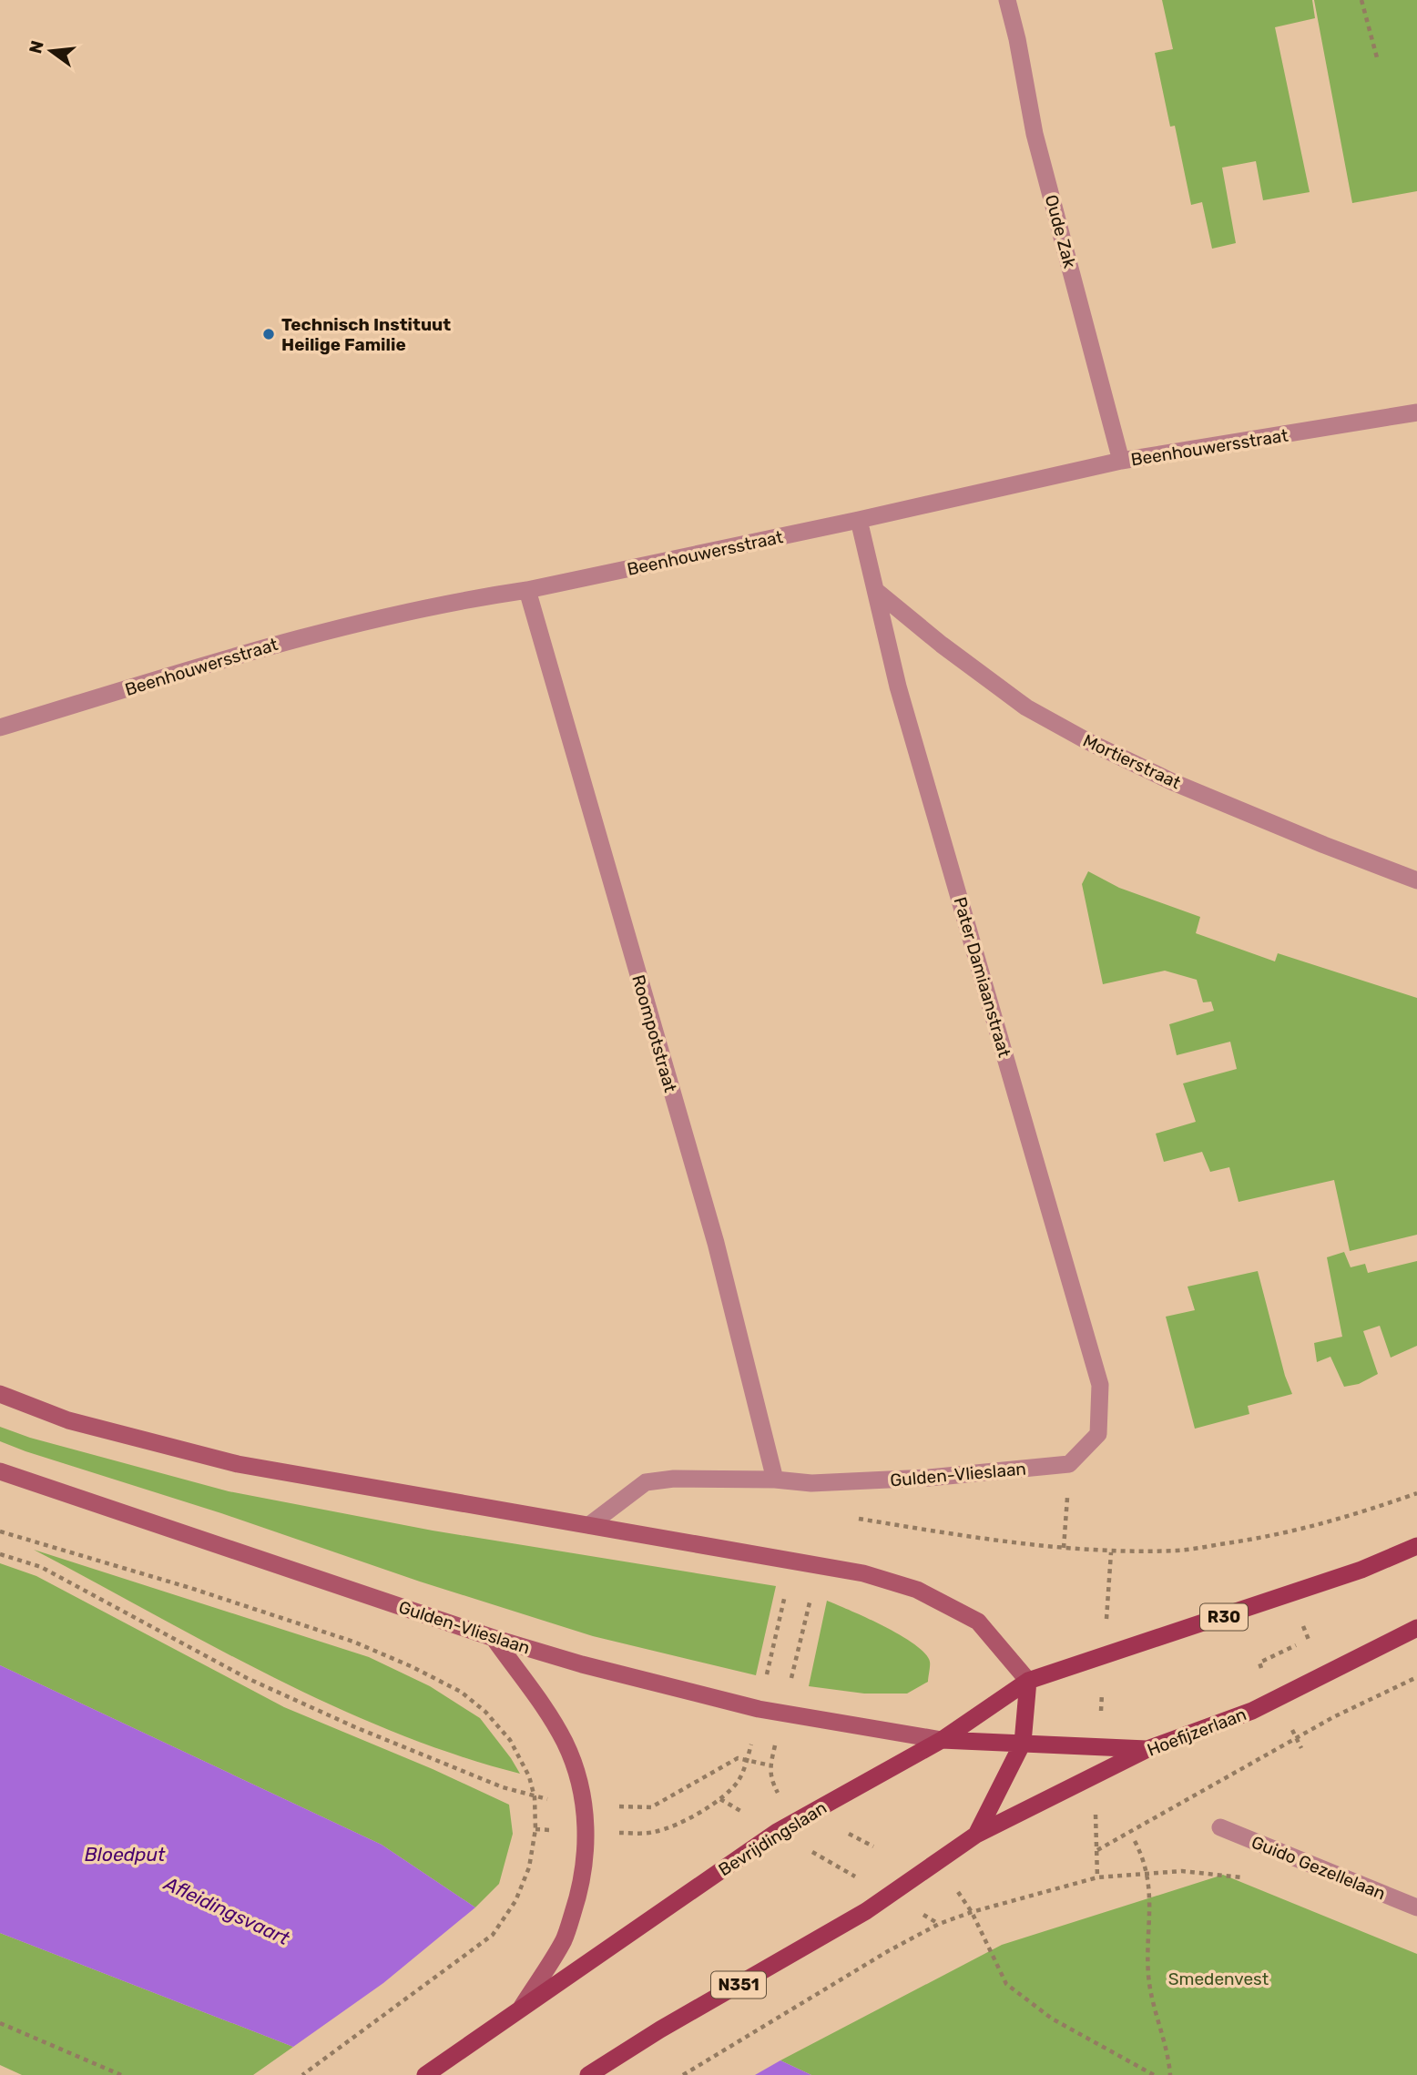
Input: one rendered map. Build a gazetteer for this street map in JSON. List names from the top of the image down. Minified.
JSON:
{"streets":{"main road":["Gulden-Vlieslaan","R30","Hoefijzerlaan","Bevrijdingslaan","N351"],"street":["Oude Zak","Beenhouwersstraat","Mortierstraat","Pater Damiaanstraat","Roompotstraat","Guido Gezellelaan"]},"crossings":[["Oude Zak","Beenhouwersstraat"],["Beenhouwersstraat","Pater Damiaanstraat"],["Beenhouwersstraat","Roompotstraat"],["Mortierstraat","Pater Damiaanstraat"],["Pater Damiaanstraat","Gulden-Vlieslaan"],["Roompotstraat","Gulden-Vlieslaan"],["Gulden-Vlieslaan","Bevrijdingslaan"],["R30","Bevrijdingslaan"],["Hoefijzerlaan","N351"]],"water":["Bloedput","Afleidingsvaart"],"parks":["Smedenvest"],"places":["Technisch Instituut Heilige Familie"],"north":"left"}
